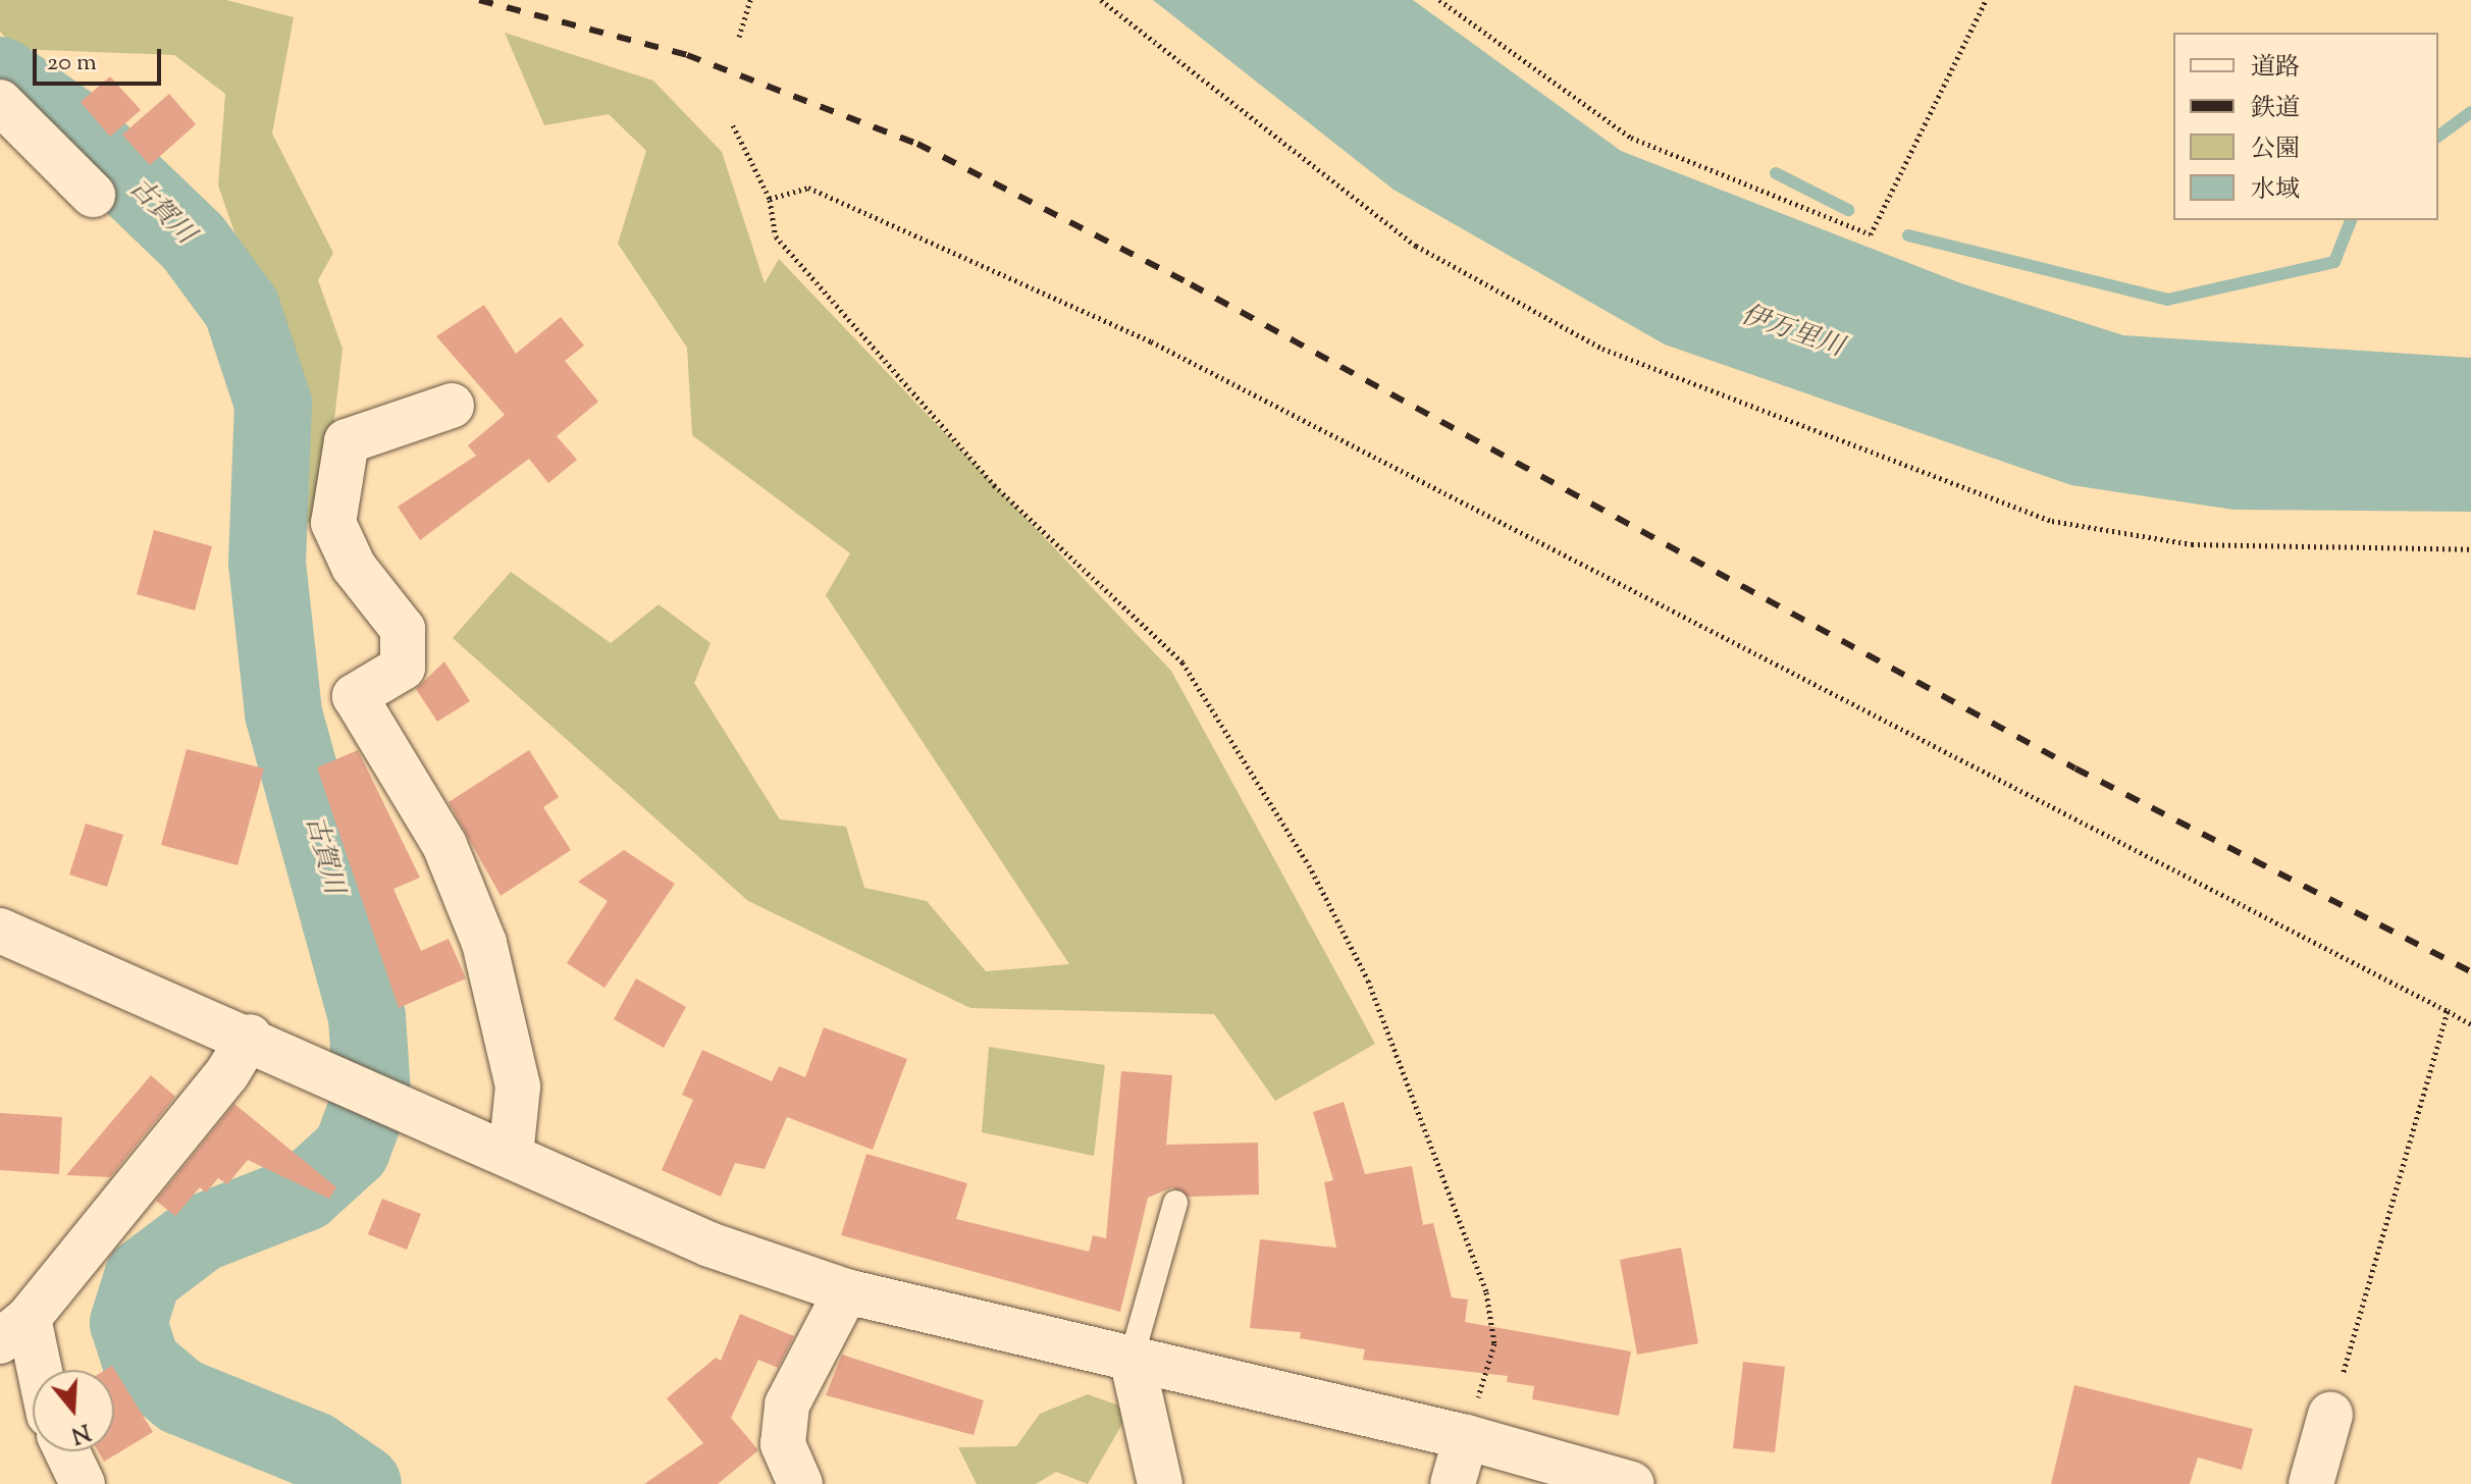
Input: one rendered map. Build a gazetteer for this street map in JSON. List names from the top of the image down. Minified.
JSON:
{"water":["古賀川","伊万里川"],"legend":["道路","鉄道","公園","水域"],"scale_bar":"20 m","north":"bottom"}
